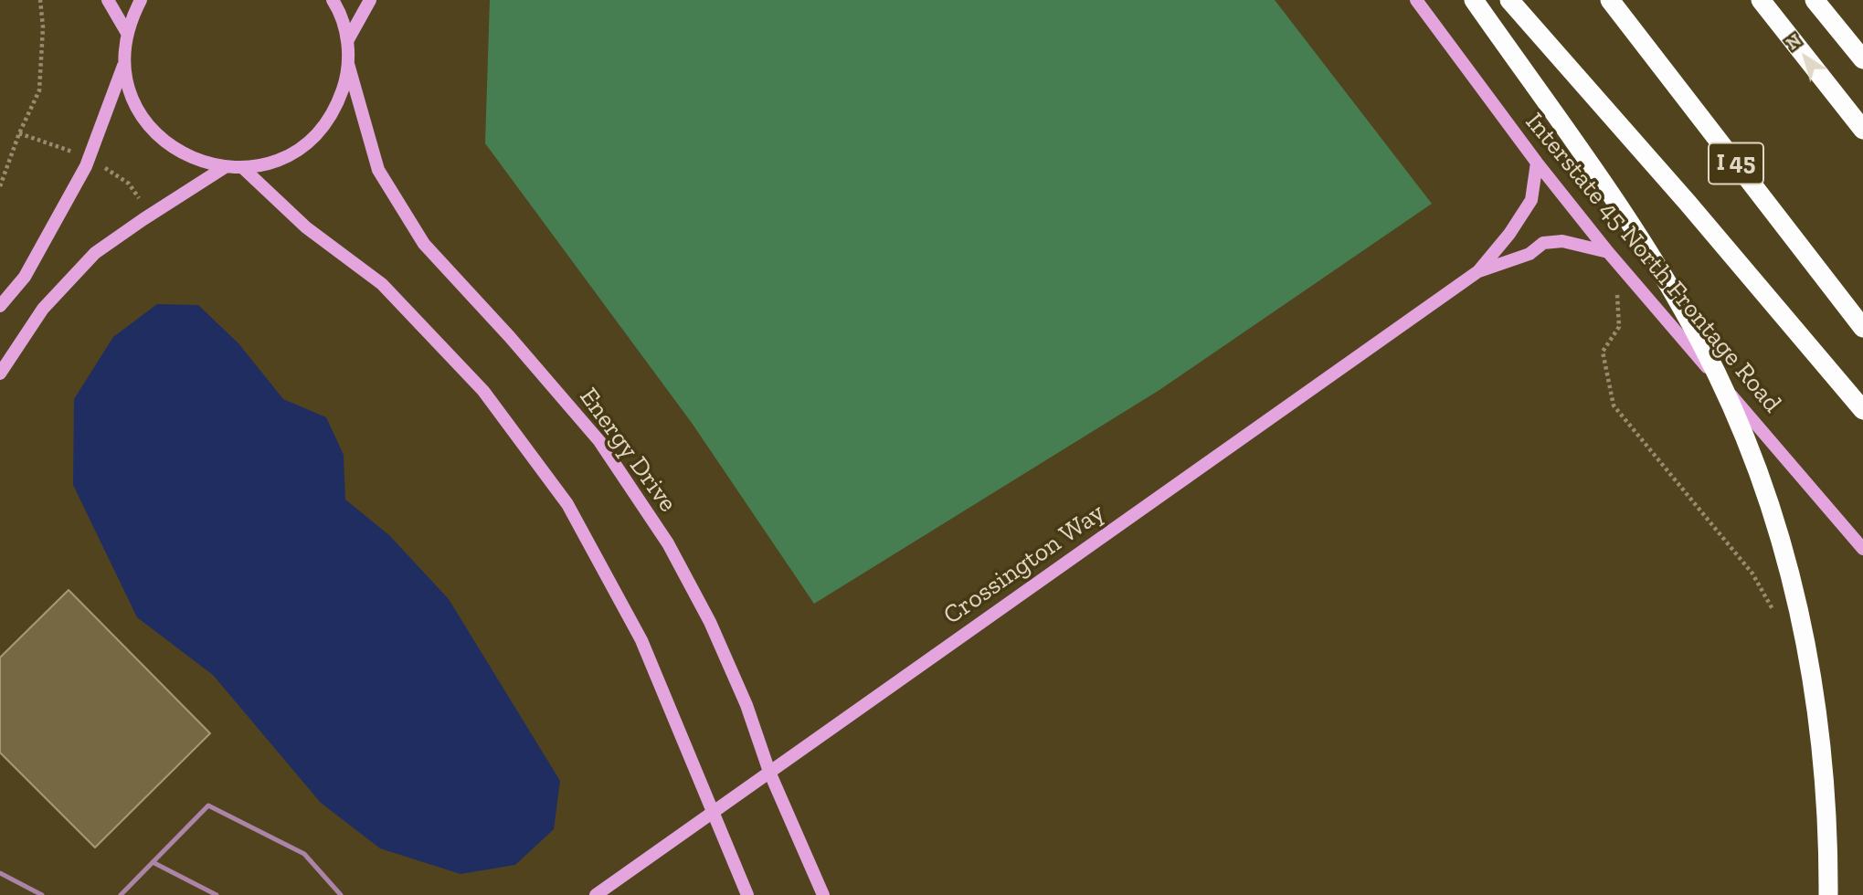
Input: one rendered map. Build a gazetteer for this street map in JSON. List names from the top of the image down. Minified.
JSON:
{"streets":{"highway":["I 45"],"street":["Interstate 45 North Frontage Road","Energy Drive","Crossington Way"]},"crossings":[["Interstate 45 North Frontage Road","Crossington Way"],["Energy Drive","Crossington Way"]],"north":"top left"}
